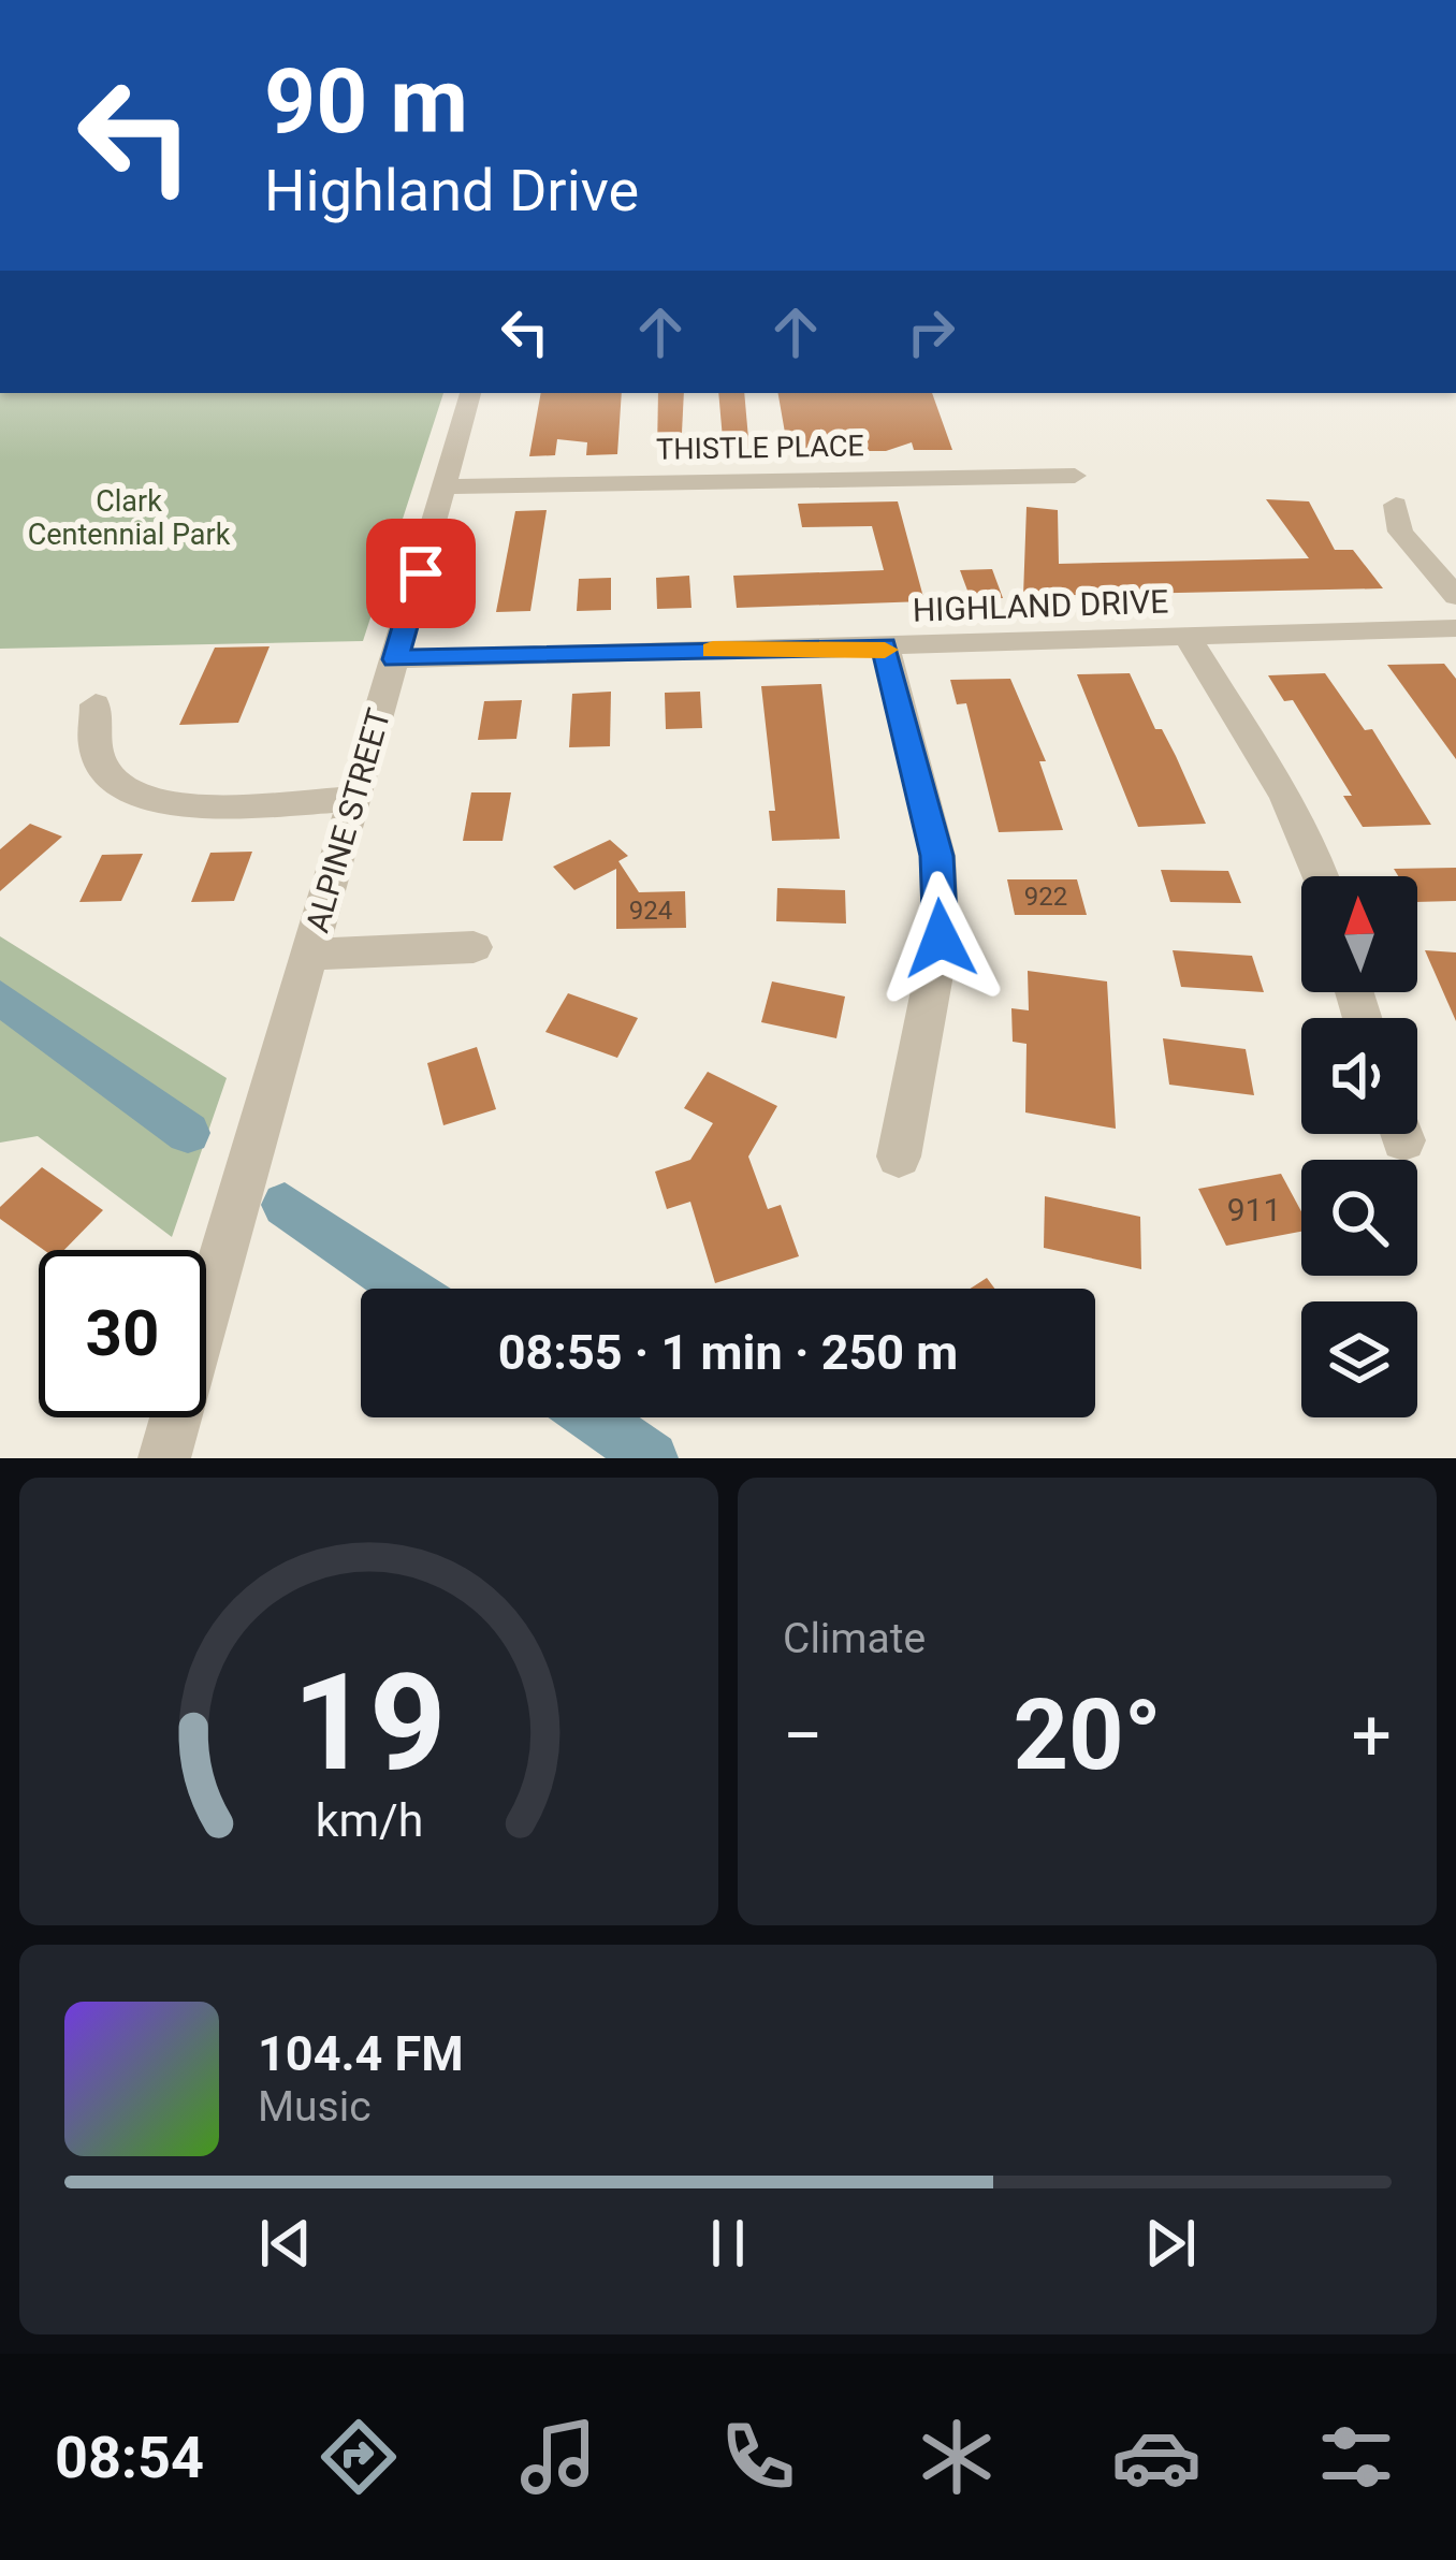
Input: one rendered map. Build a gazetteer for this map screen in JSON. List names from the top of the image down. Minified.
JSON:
{"streets":{"street":["THISTLE PLACE","HIGHLAND DRIVE","ALPINE STREET"]},"crossings":[["THISTLE PLACE","ALPINE STREET"],["HIGHLAND DRIVE","ALPINE STREET"]],"parks":["Clark Centennial Park"],"house_numbers":["922","924","911"],"north":"top","page":{"turn":["90 m","Highland Drive"],"limit":"30","trip":"08:55 · 1 min · 250 m","tile":"Climate","heat":["−","20°","+"],"song":["104.4 FM","Music"],"tabs":"08:54","gauge":["19","km/h"]}}
